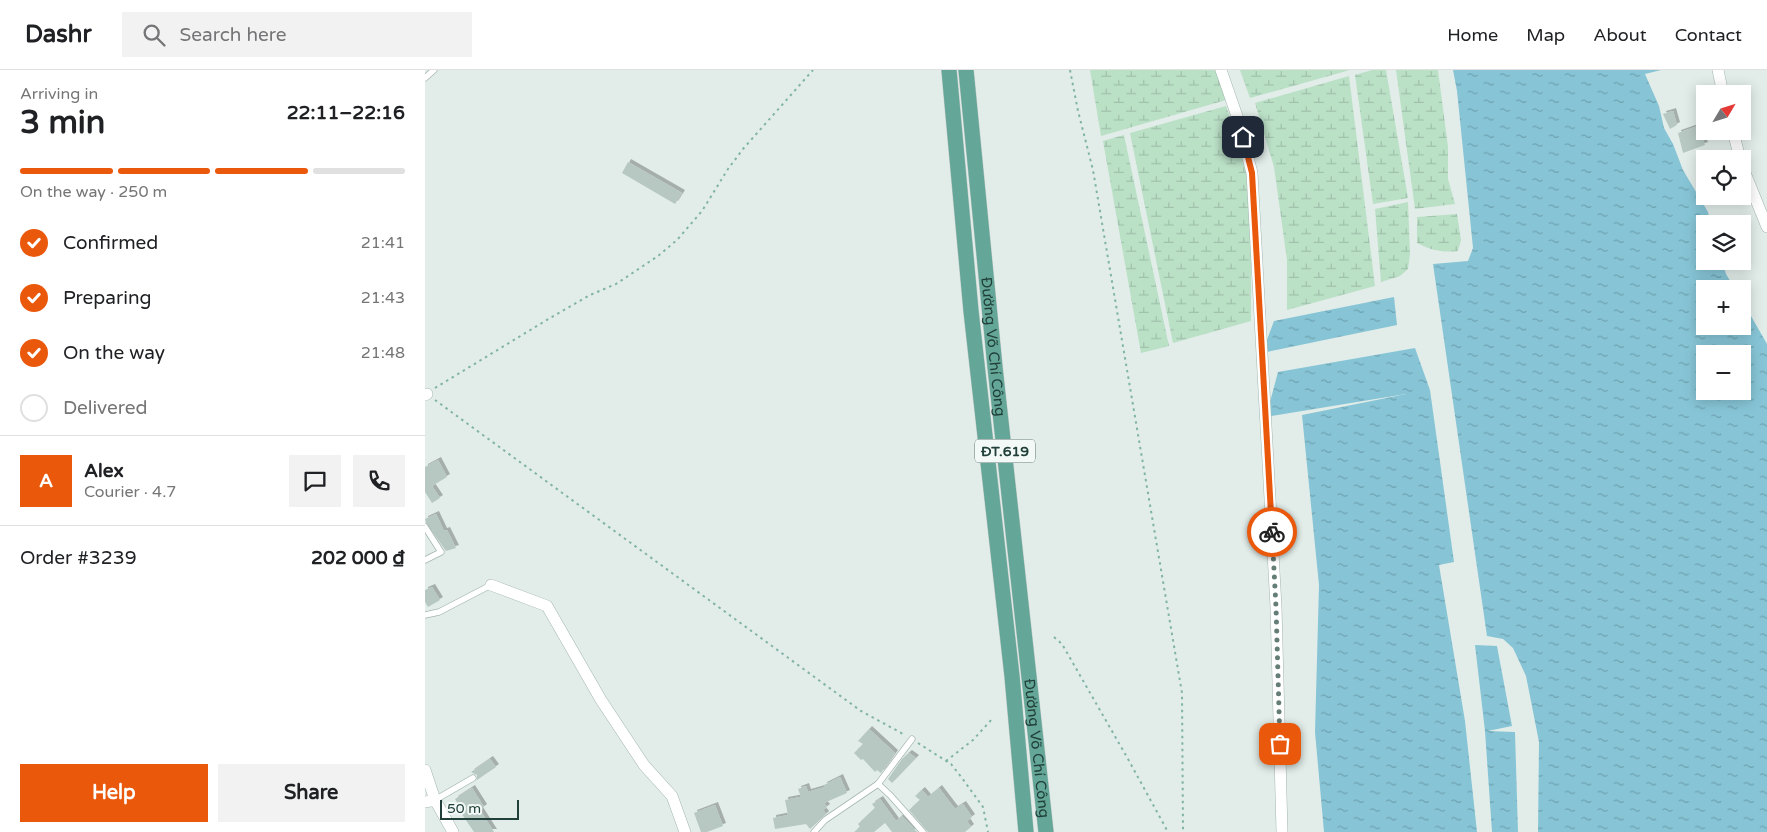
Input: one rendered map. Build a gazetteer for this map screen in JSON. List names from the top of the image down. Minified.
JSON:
{"streets":{"main road":["Đường Võ Chí Công","ĐT.619"]},"scale_bar":"50 m","north":"top right","page":{"header":"Dashr","search":"Search here","nav":["Home","Map","About","Contact"],"heading":["3 min","Arriving in","22:11–22:16"],"panel":["Alex","Courier · 4.7","Order #3239","202 000 ₫"],"map_buttons":["+","−"],"bar":"On the way · 250 m","list":[["Confirmed","21:41"],["Preparing","21:43"],["On the way","21:48"],"Delivered"],"round":"A","buttons":["Help","Share"],"scale":"50 m"}}
